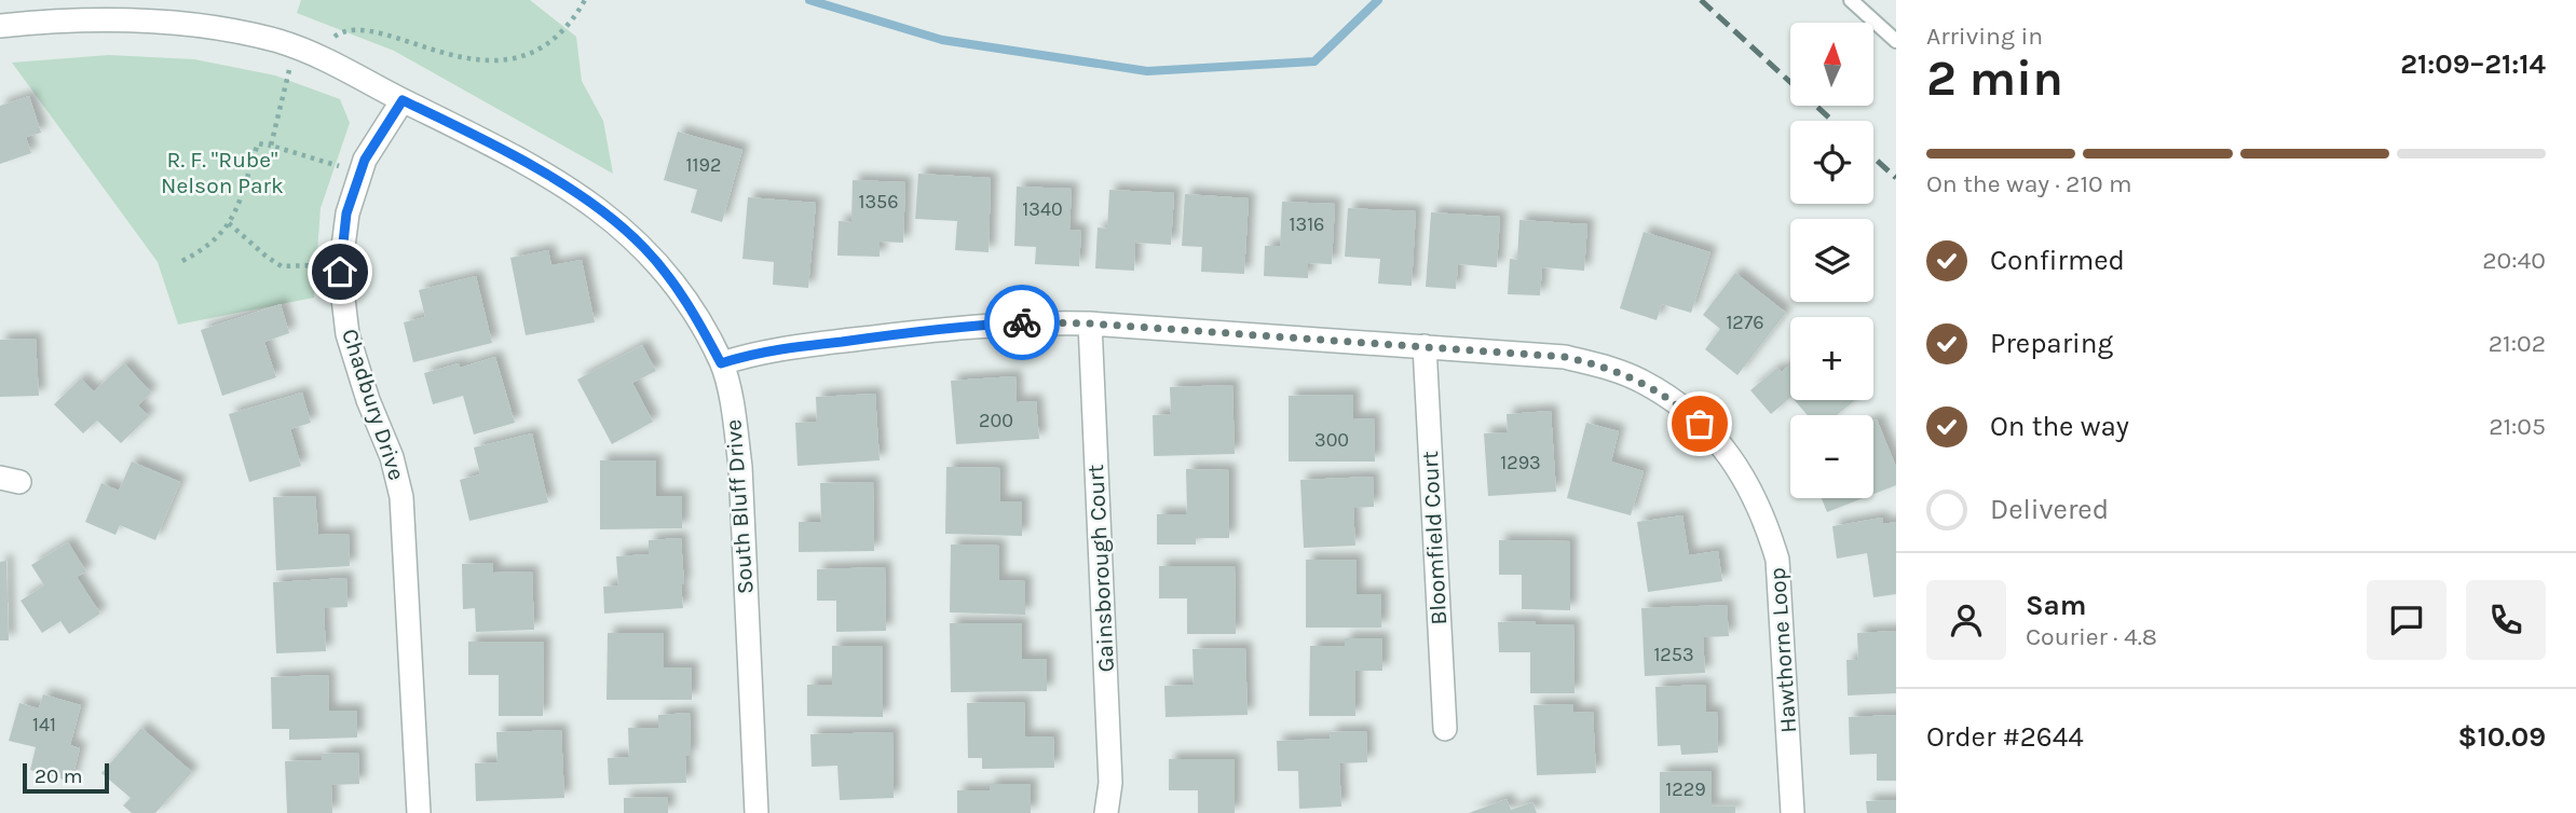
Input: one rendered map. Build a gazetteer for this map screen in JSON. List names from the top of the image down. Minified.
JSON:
{"streets":{"street":["Chadbury Drive","South Bluff Drive","Bloomfield Court","Gainsborough Court","Hawthorne Loop"]},"crossings":[["Chadbury Drive","South Bluff Drive"],["South Bluff Drive","Hawthorne Loop"],["Bloomfield Court","Hawthorne Loop"],["Gainsborough Court","Hawthorne Loop"]],"parks":["R. F. \"Rube\" Nelson Park"],"house_numbers":["1192","1356","1340","1316","1276","200","300","1293","1253","141","1229"],"scale_bar":"20 m","north":"top","page":{"heading":["2 min","Arriving in","21:09–21:14"],"panel":["Sam","Courier · 4.8","Order #2644","$10.09"],"map_buttons":["+","−"],"bar":"On the way · 210 m","list":[["Confirmed","20:40"],["Preparing","21:02"],["On the way","21:05"],"Delivered"],"scale":"20 m"}}
